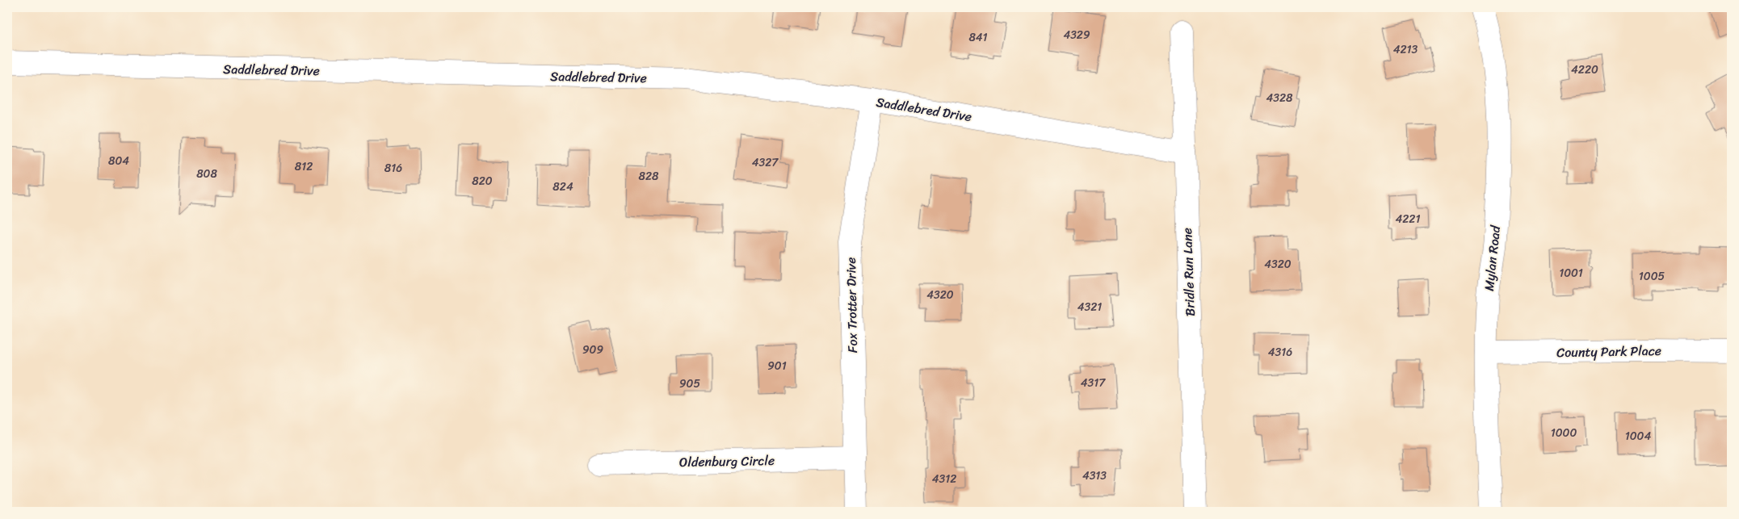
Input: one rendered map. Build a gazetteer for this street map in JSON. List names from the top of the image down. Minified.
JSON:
{"streets":{"street":["Saddlebred Drive","Mylan Road","Bridle Run Lane","Fox Trotter Drive","County Park Place","Oldenburg Circle"]},"crossings":[["Saddlebred Drive","Bridle Run Lane"],["Saddlebred Drive","Fox Trotter Drive"],["Mylan Road","County Park Place"],["Fox Trotter Drive","Oldenburg Circle"]],"house_numbers":["4329","841","4213","4220","4328","804","4327","812","816","808","828","820","824","4221","4320","1001","1005","4320","4321","909","4316","901","4317","905","1000","1004","4313","4312"]}
